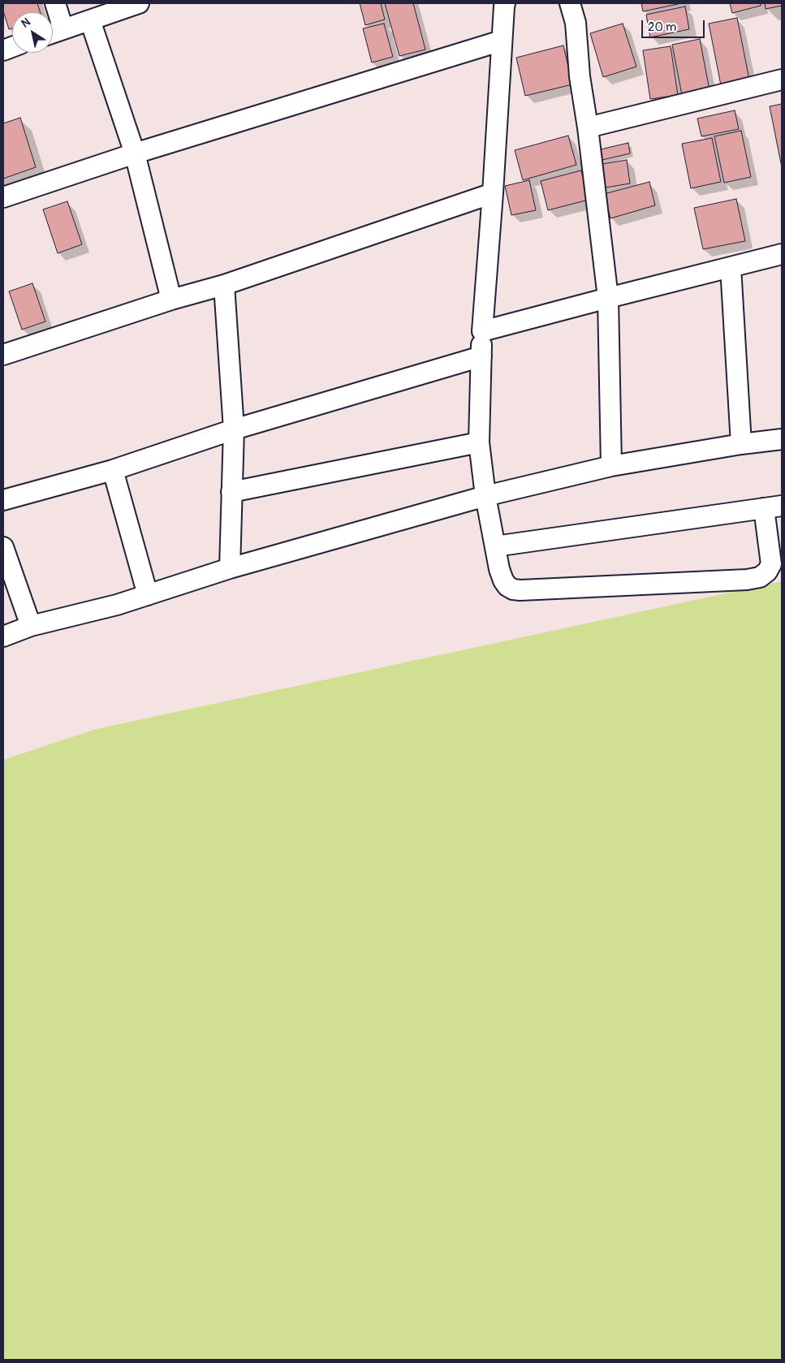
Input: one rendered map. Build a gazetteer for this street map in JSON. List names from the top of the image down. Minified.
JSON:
{"scale_bar":"20 m","north":"top left"}
